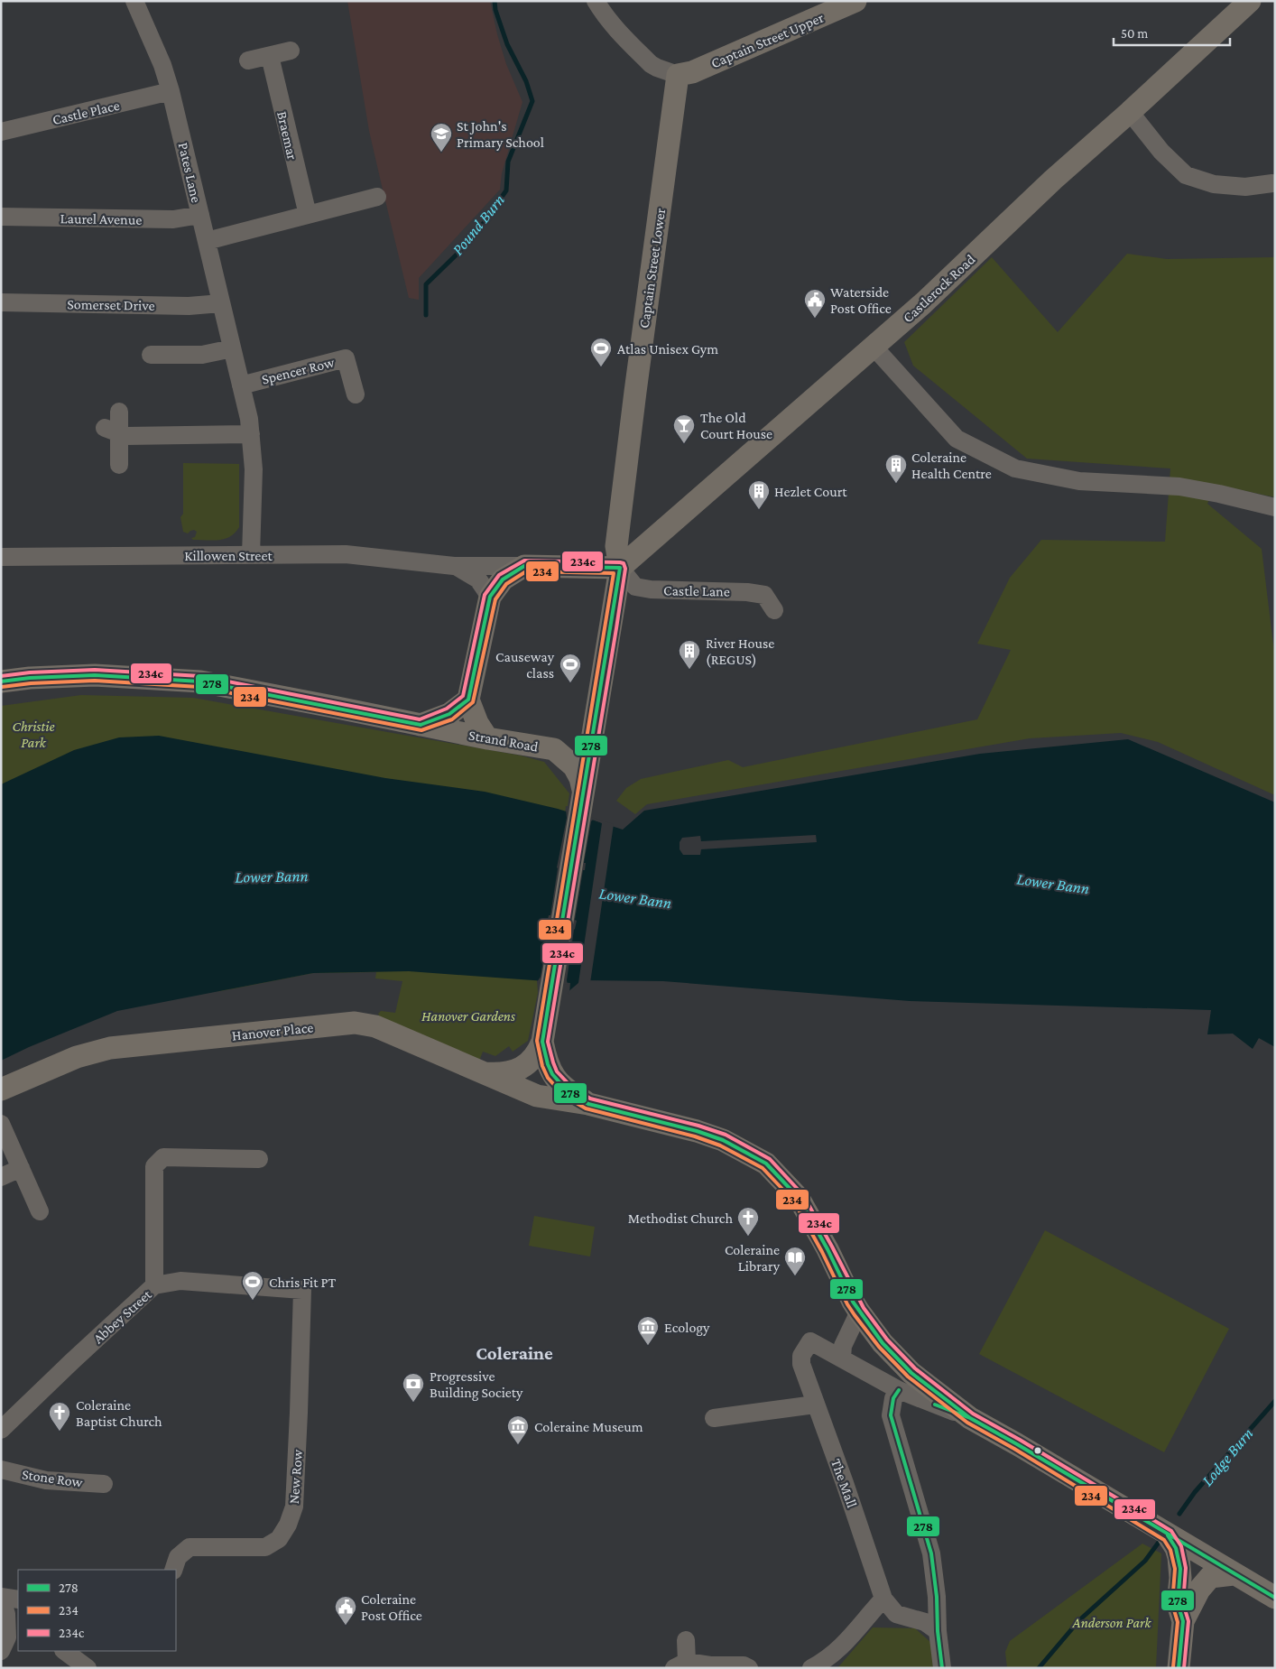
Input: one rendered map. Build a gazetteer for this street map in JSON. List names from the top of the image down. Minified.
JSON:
{"streets":{"main road":["Captain Street Upper","Captain Street Lower","Castlerock Road","Killowen Street","Strand Road","Hanover Place"],"street":["Castle Place","Braemar","Pates Lane","Laurel Avenue","Somerset Drive","Spencer Row","Castle Lane","Abbey Street","New Row","Stone Row","The Mall"]},"crossings":[["Captain Street Upper","Captain Street Lower"],["Castle Place","Pates Lane"],["Pates Lane","Laurel Avenue"],["Pates Lane","Somerset Drive"],["Pates Lane","Spencer Row"],["Pates Lane","Killowen Street"],["Captain Street Lower","Castlerock Road"],["Captain Street Lower","Killowen Street"],["Captain Street Lower","Castle Lane"],["Captain Street Lower","Strand Road"],["Castlerock Road","Killowen Street"],["Castlerock Road","Castle Lane"],["Killowen Street","Castle Lane"],["Abbey Street","New Row"]],"districts":["Coleraine"],"water":["Pound Burn","Lower Bann","Lodge Burn"],"parks":["Christie Park","Hanover Gardens","Anderson Park"],"places":{"school or university":["St John's Primary School"],"public building":["Waterside Post Office","Coleraine Post Office"],"sports":["Atlas Unisex Gym","Causeway class","Chris Fit PT"],"bar":["The Old Court House"],"building":["Coleraine Health Centre","Hezlet Court","River House (REGUS)"],"church":["Methodist Church","Coleraine Baptist Church"],"library":["Coleraine Library"],"museum":["Ecology","Coleraine Museum"],"bank":["Progressive Building Society"]},"lines":["transit line 234c","transit line 278","transit line 234"],"legend":["278","234","234c"],"scale_bar":"50 m"}
